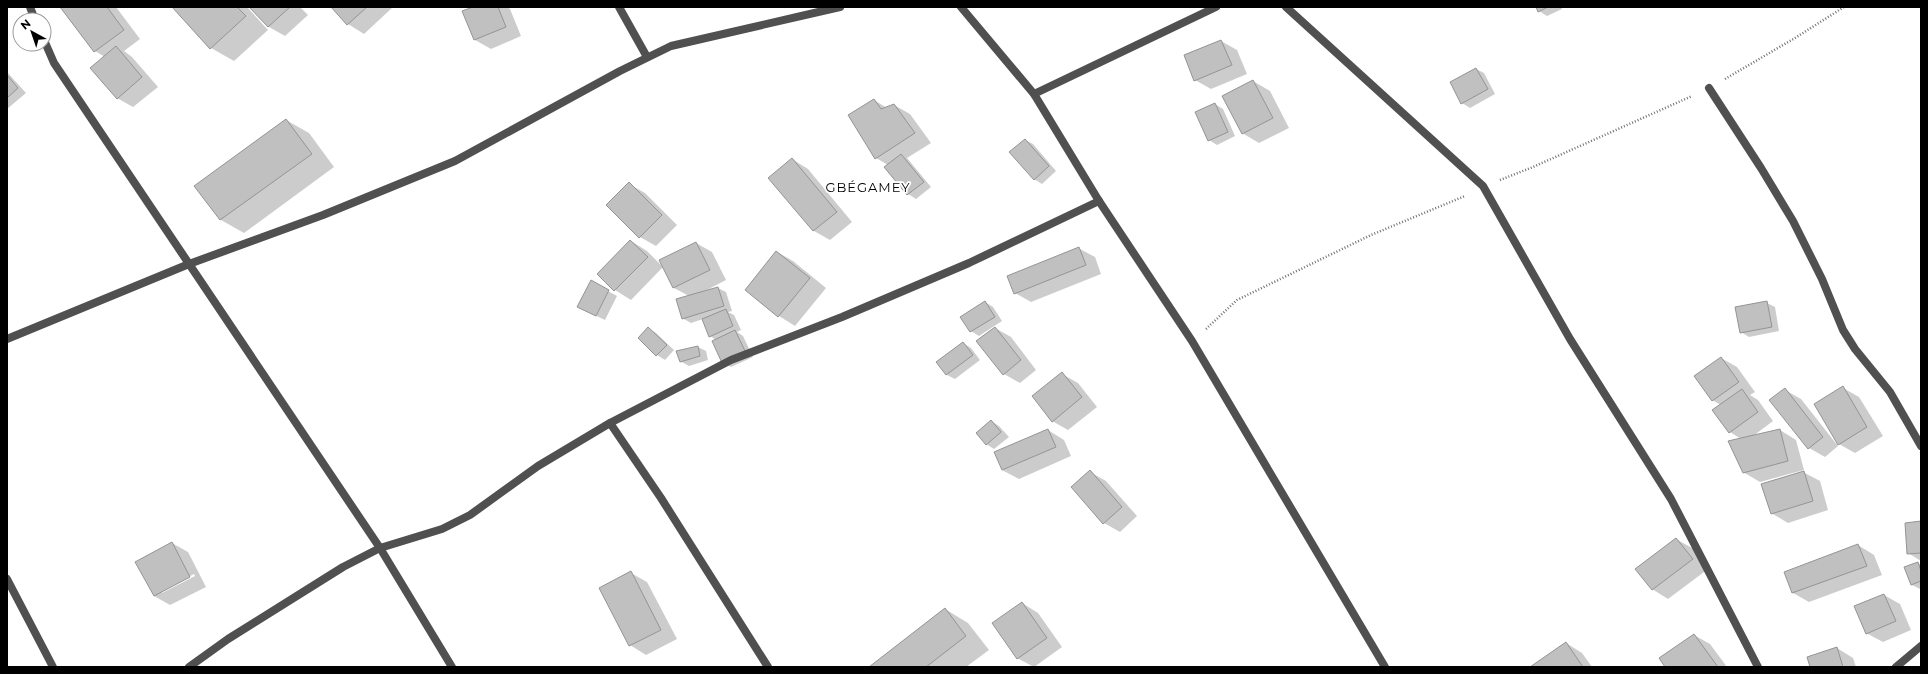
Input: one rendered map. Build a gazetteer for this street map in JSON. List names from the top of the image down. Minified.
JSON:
{"districts":["GBÉGAMEY"],"north":"top left"}
